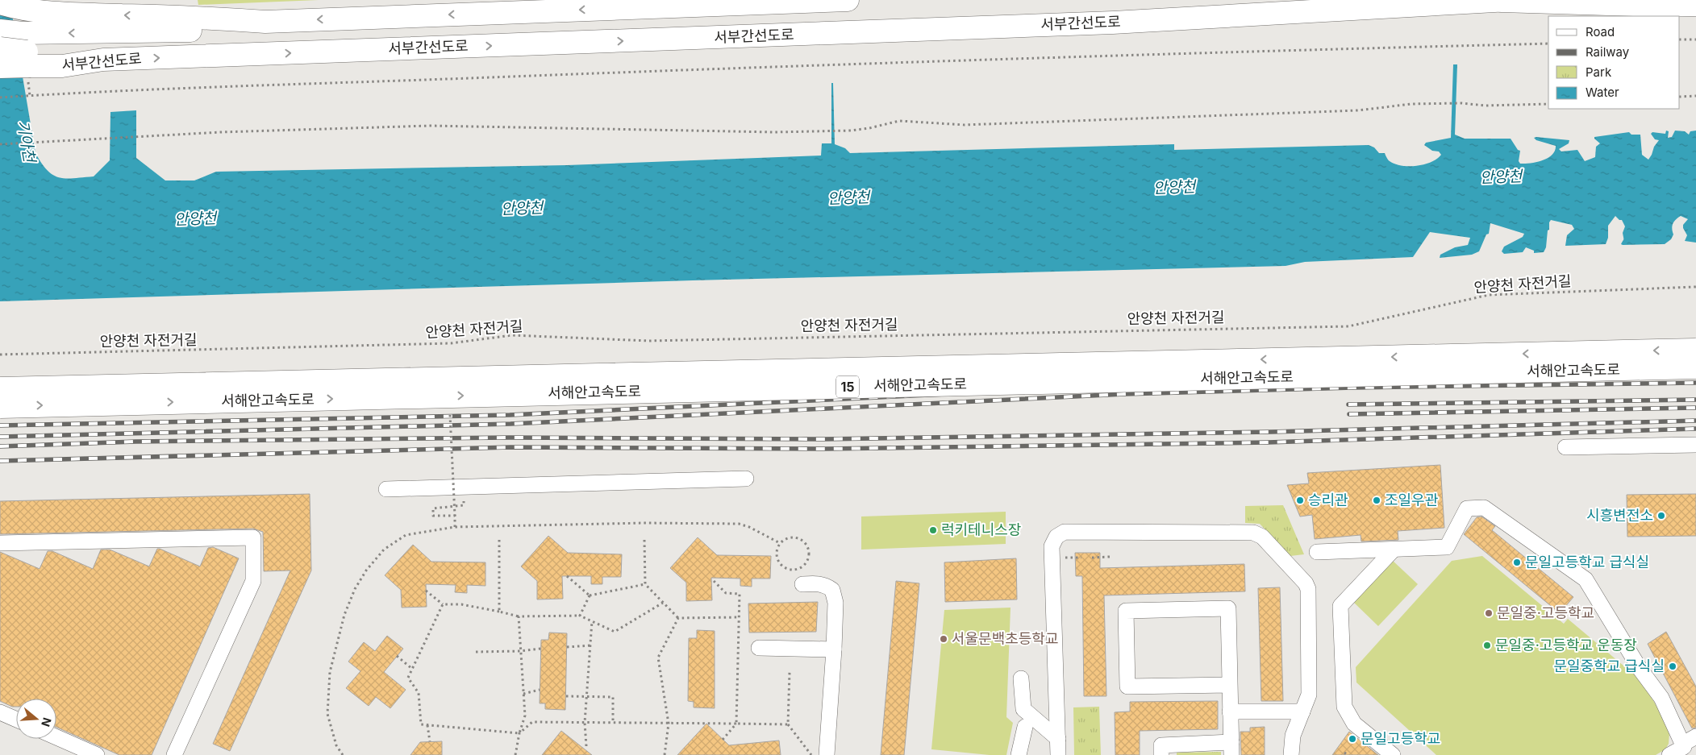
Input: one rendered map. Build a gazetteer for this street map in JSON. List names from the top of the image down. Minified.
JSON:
{"streets":{"highway":["서부간선도로","서해안고속도로","15"],"path":["안양천 자전거길"]},"water":["기아천","안양천"],"places":["승리관","조일우관","시흥변전소","럭키테니스장","문일고등학교 급식실","문일중·고등학교","서울문백초등학교","문일중·고등학교 운동장","문일중학교 급식실","문일고등학교"],"legend":["Road","Railway","Park","Water"],"north":"right"}
